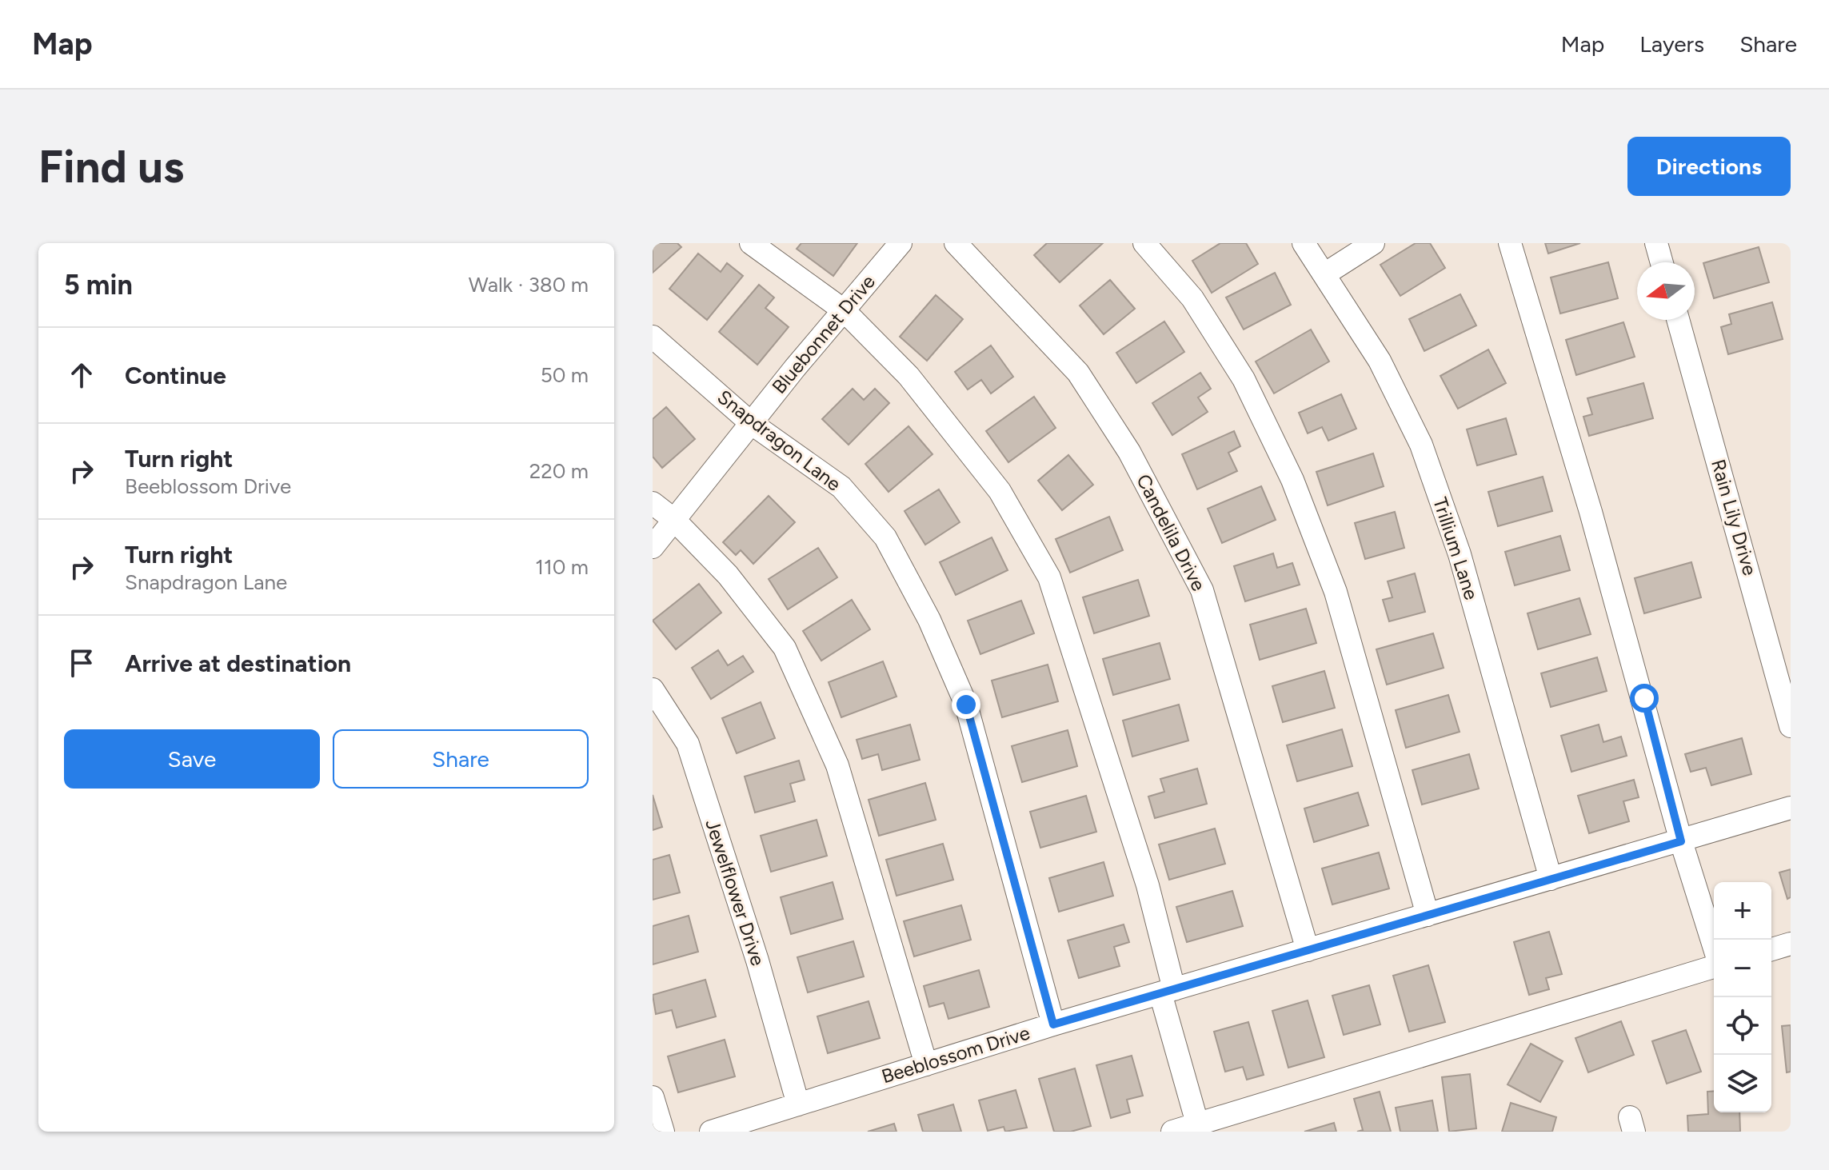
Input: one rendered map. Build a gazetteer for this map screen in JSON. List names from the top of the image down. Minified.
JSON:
{"streets":{"street":["Bluebonnet Drive","Snapdragon Lane","Rain Lily Drive","Candelila Drive","Trillium Lane","Jewelflower Drive","Beeblossom Drive"]},"crossings":[["Bluebonnet Drive","Snapdragon Lane"],["Snapdragon Lane","Beeblossom Drive"],["Candelila Drive","Beeblossom Drive"],["Trillium Lane","Beeblossom Drive"],["Jewelflower Drive","Beeblossom Drive"]],"north":"left","page":{"header":"Map","nav":["Map","Layers","Share"],"buttons":["Directions",["Save","Share"]],"title":"Find us","heading":["5 min","Walk · 380 m"],"list":[["Continue","50 m"],["Turn right","Beeblossom Drive","220 m"],["Turn right","Snapdragon Lane","110 m"],"Arrive at destination"],"map_buttons":["+","−"]}}
